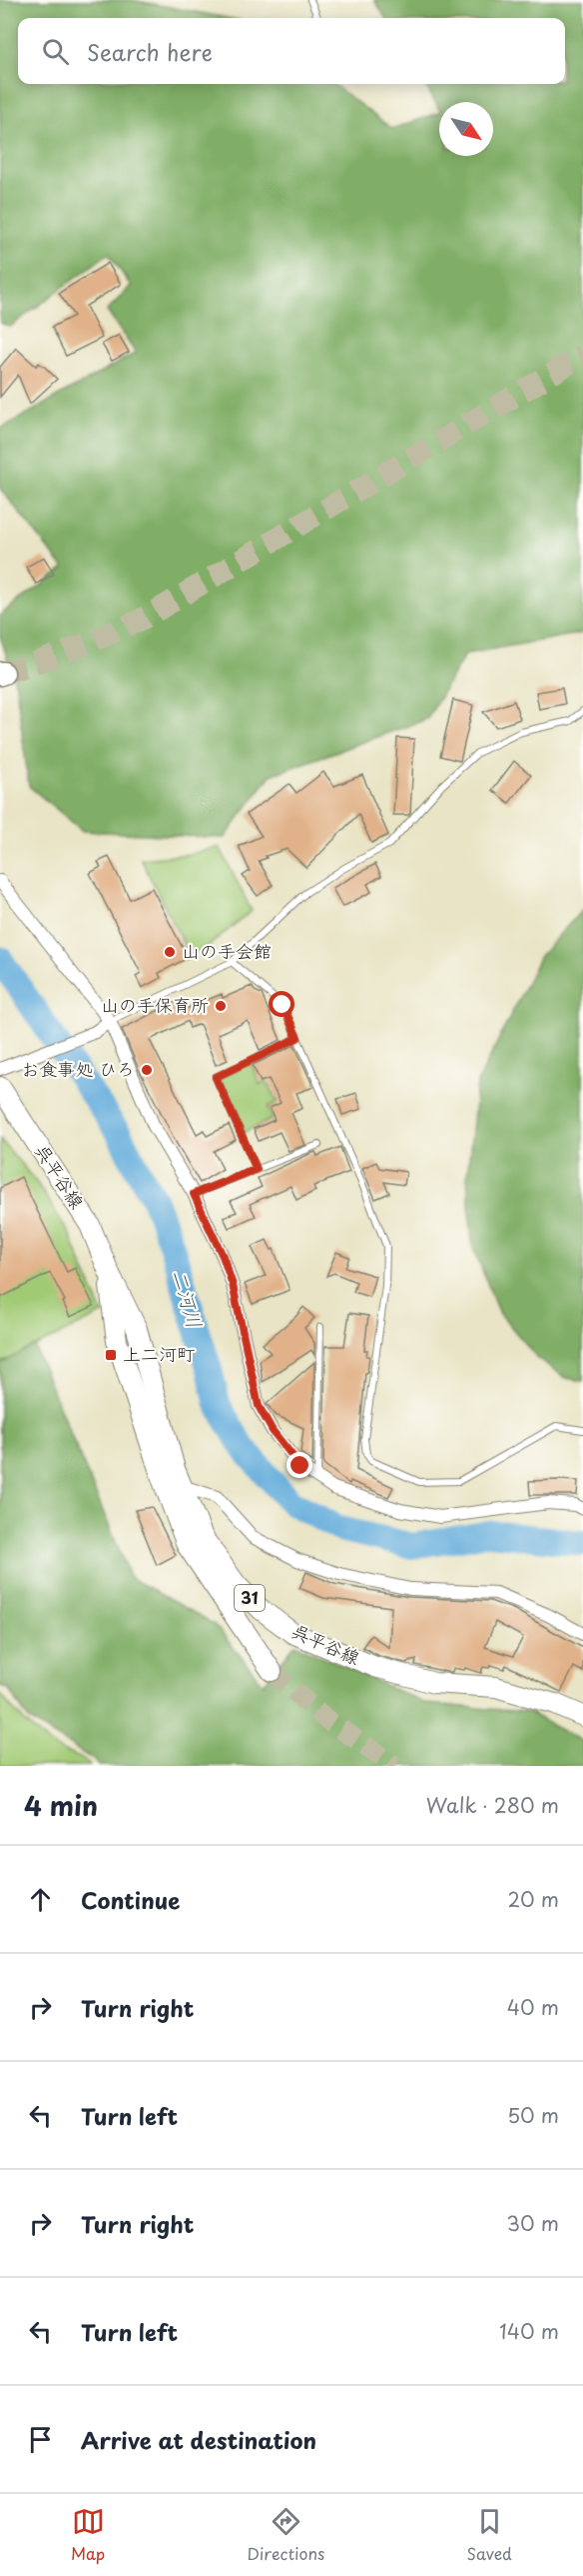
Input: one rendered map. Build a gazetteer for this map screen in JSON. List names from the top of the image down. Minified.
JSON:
{"streets":{"main road":["呉平谷線","31"]},"water":["二河川"],"places":{"other":["山の手会館","山の手保育所","お食事処 ひろ"],"transit":["上二河町"]},"north":"bottom right","page":{"search":"Search here","heading":["4 min","Walk · 280 m"],"list":[["Continue","20 m"],["Turn right","40 m"],["Turn left","50 m"],["Turn right","30 m"],["Turn left","140 m"],"Arrive at destination"],"nav":["Map","Directions","Saved"]}}
